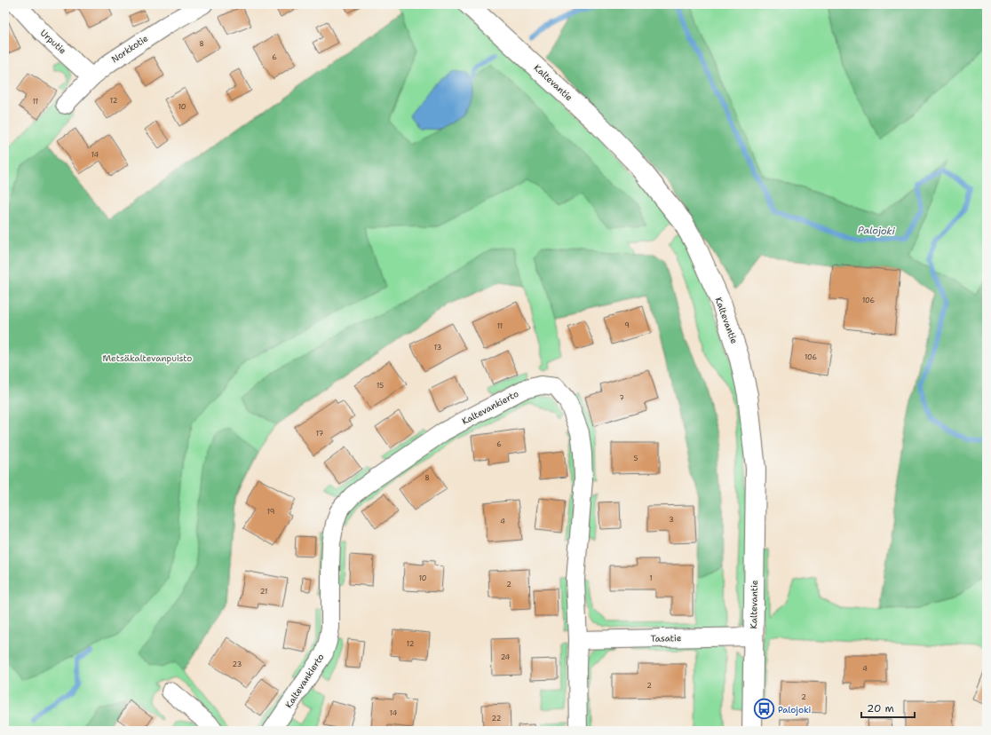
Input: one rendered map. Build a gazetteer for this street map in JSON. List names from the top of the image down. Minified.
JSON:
{"streets":{"street":["Urputie","Norkkotie","Kaltevantie","Kaltevankierto","Tasatie"]},"crossings":[["Urputie","Norkkotie"],["Kaltevantie","Tasatie"],["Kaltevankierto","Tasatie"]],"water":["Palojoki"],"parks":["Metsäkaltevanpuisto"],"places":{"bus stop":["Palojoki"]},"house_numbers":["8","6","12","11","10","14","106","9","11","13","106","15","7","17","6","5","8","19","3","4","10","1","2","21","12","24","23","4","2","2","14","22"],"scale_bar":"20 m"}
